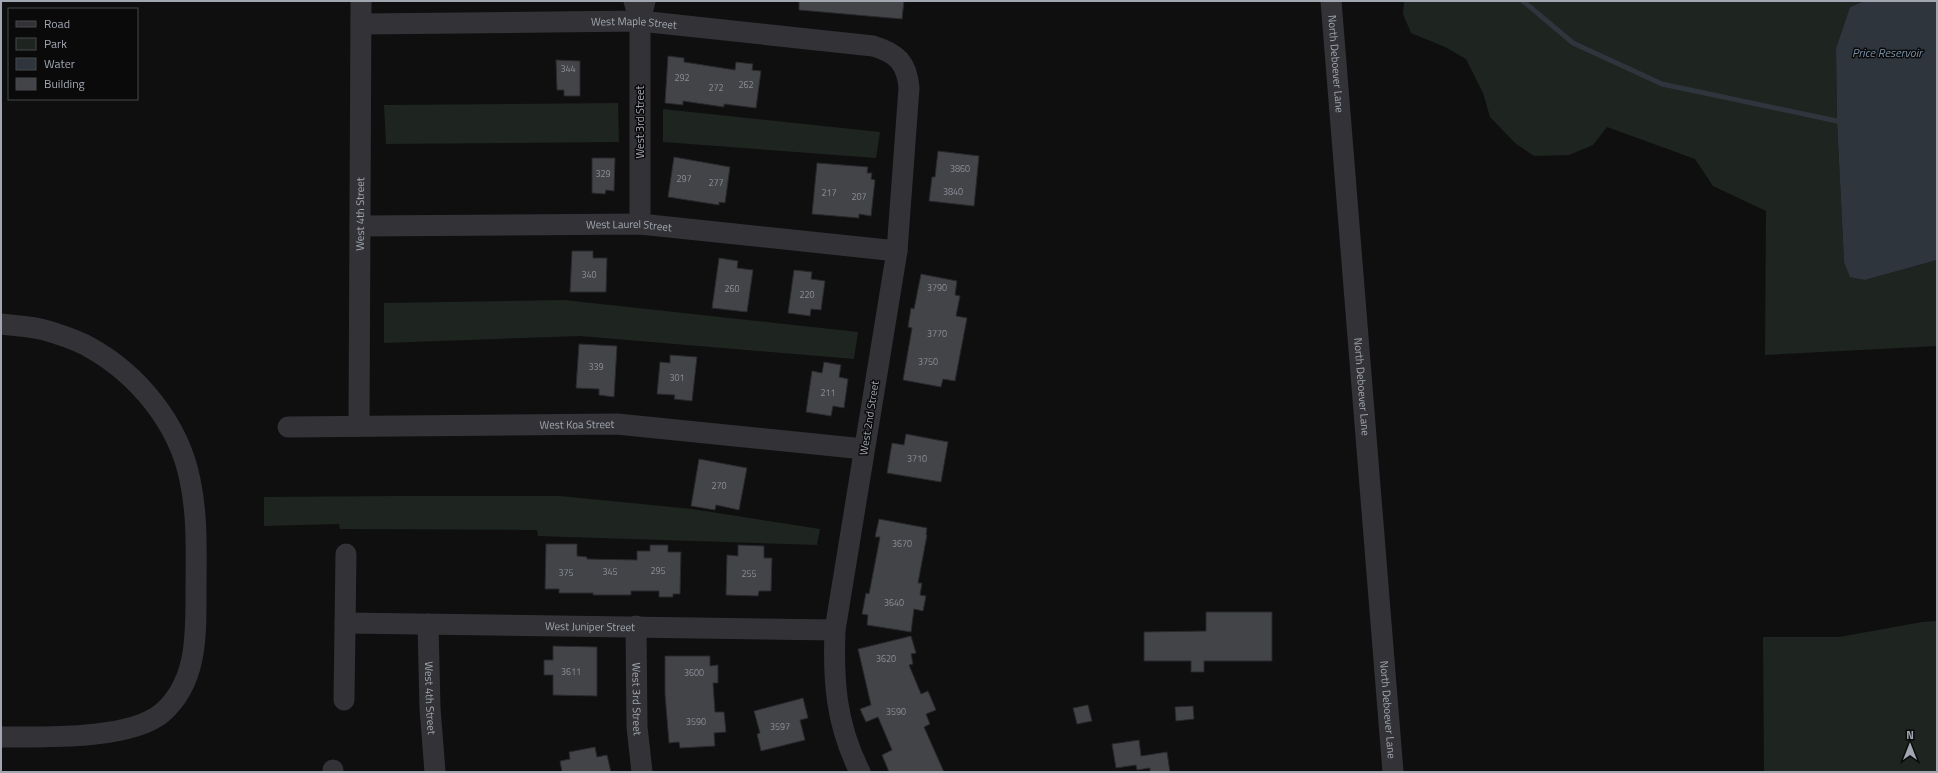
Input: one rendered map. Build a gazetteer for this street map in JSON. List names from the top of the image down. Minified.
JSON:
{"streets":{"street":["West Maple Street","North Deboever Lane","West 3rd Street","West 4th Street","West Laurel Street","West 2nd Street","West Koa Street","West Juniper Street"]},"crossings":[["West Maple Street","West 3rd Street"],["West Maple Street","West 4th Street"],["West Maple Street","West 2nd Street"],["West 3rd Street","West Laurel Street"],["West 3rd Street","West Juniper Street"],["West 4th Street","West Laurel Street"],["West 4th Street","West Koa Street"],["West 4th Street","West Juniper Street"],["West Laurel Street","West 2nd Street"],["West 2nd Street","West Koa Street"],["West 2nd Street","West Juniper Street"]],"water":["Price Reservoir"],"house_numbers":["344","292","262","272","3860","329","297","277","3840","217","207","340","3790","260","220","3770","3750","339","301","211","3710","270","3670","295","345","375","255","3640","3620","3611","3600","3590","3590","3597"],"legend":["Road","Park","Water","Building"],"north":"top"}
